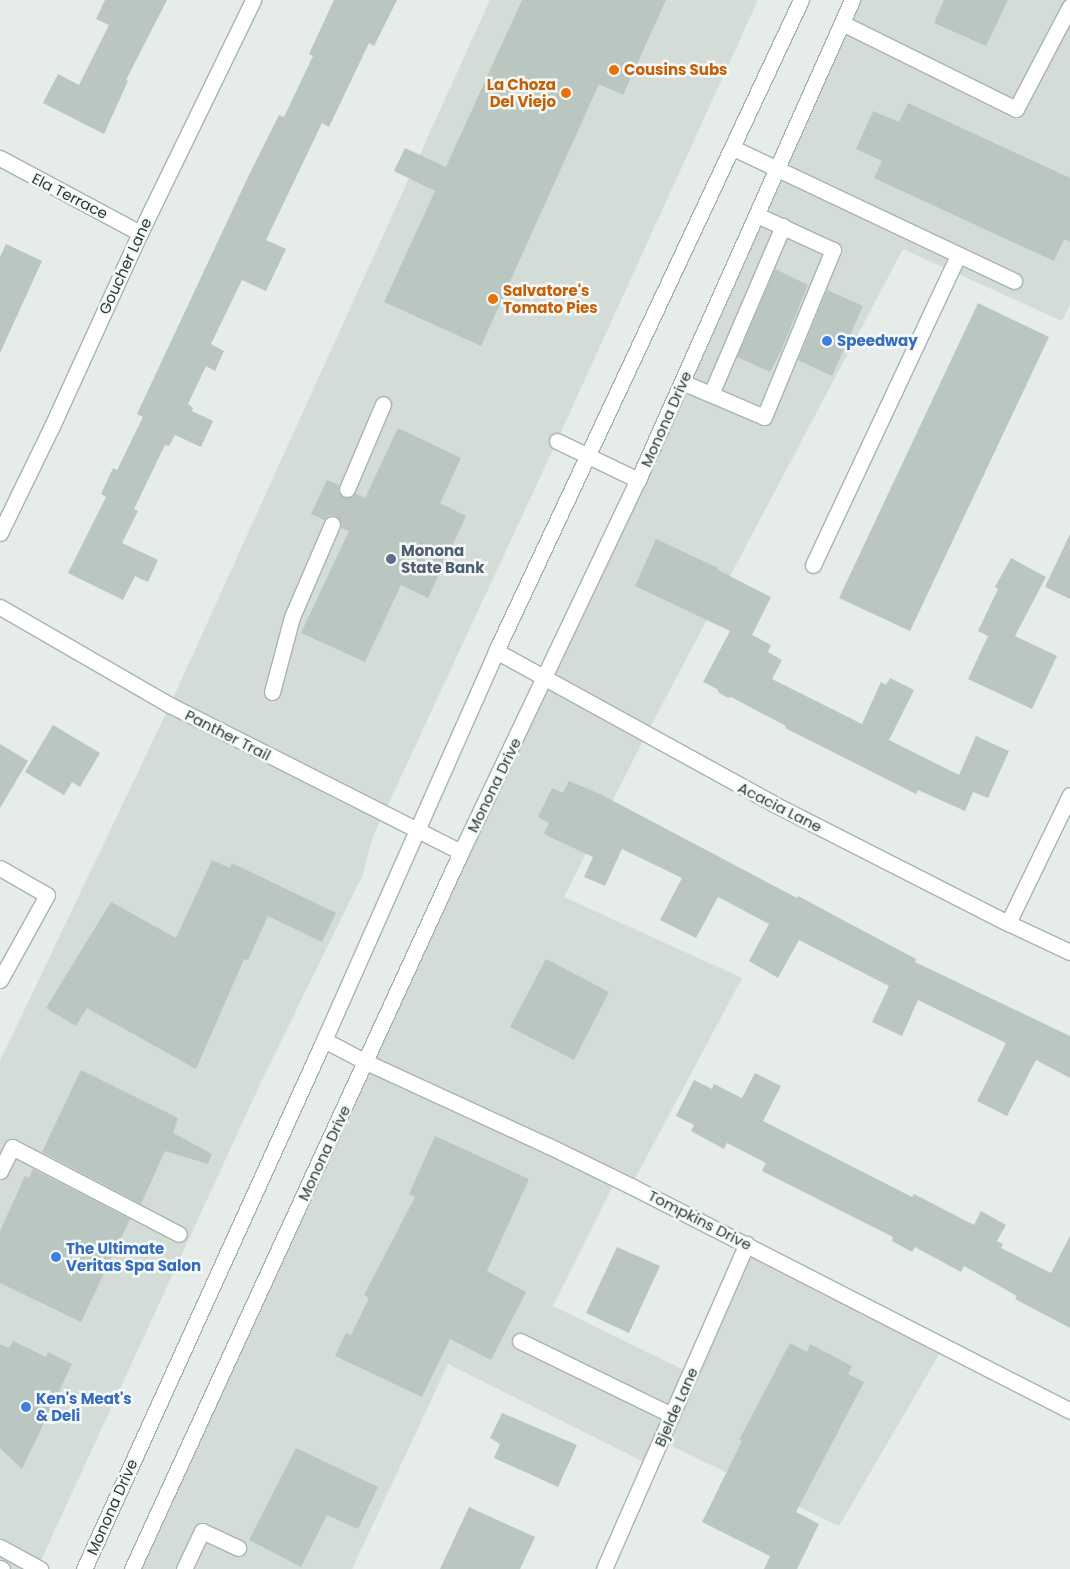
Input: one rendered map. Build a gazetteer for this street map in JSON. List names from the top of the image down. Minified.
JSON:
{"streets":{"street":["Ela Terrace","Goucher Lane","Monona Drive","Panther Trail","Acacia Lane","Tompkins Drive","Bjelde Lane"]},"crossings":[["Ela Terrace","Goucher Lane"],["Monona Drive","Panther Trail"],["Monona Drive","Acacia Lane"],["Monona Drive","Tompkins Drive"],["Tompkins Drive","Bjelde Lane"]],"places":["Cousins Subs","La Choza Del Viejo","Salvatore's Tomato Pies","Speedway","Monona State Bank","The Ultimate Veritas Spa Salon","Ken's Meat's & Deli"]}
